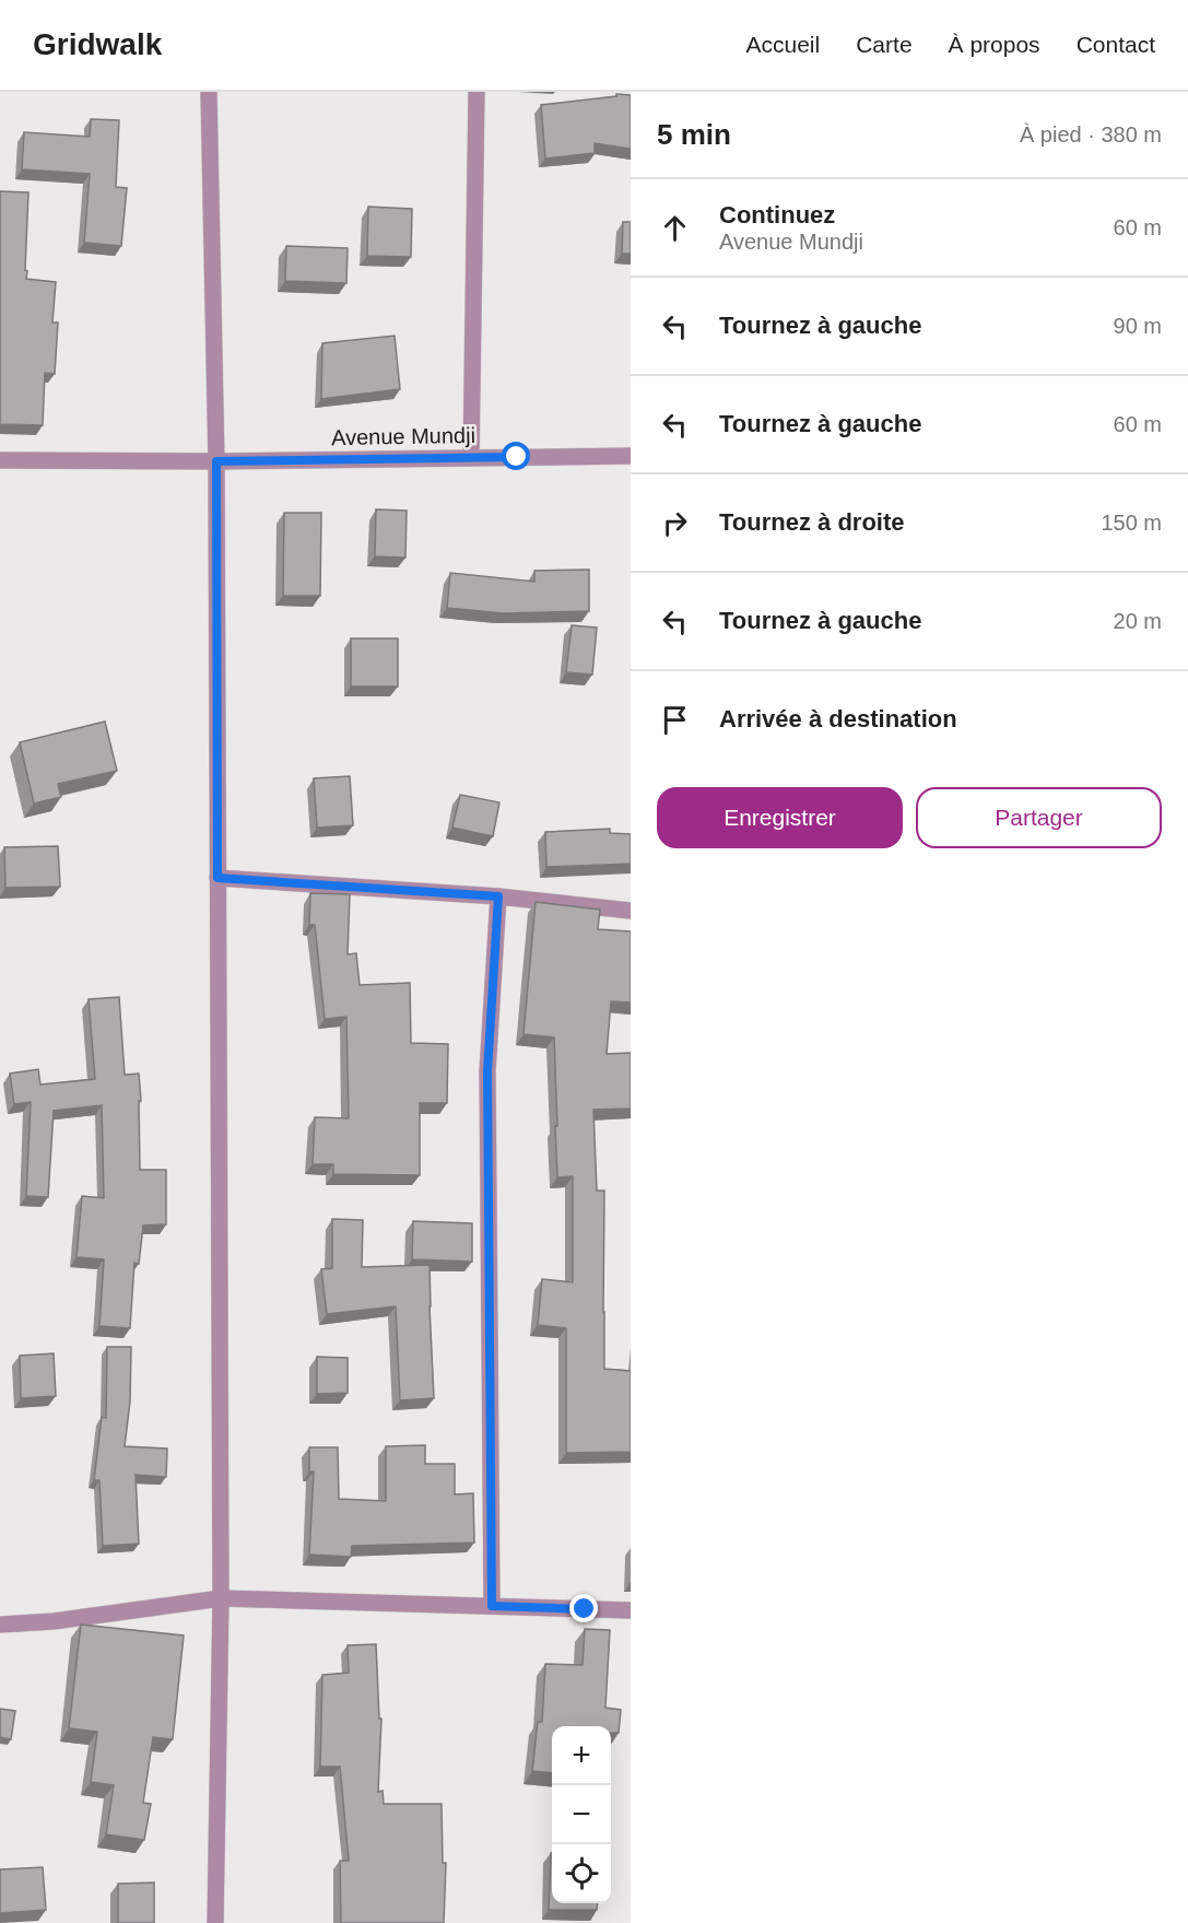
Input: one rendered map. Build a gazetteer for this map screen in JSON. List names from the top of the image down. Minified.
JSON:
{"streets":{"street":["Avenue Mundji"]},"page":{"header":"Gridwalk","nav":["Accueil","Carte","À propos","Contact"],"heading":["5 min","À pied · 380 m"],"list":[["Continuez","Avenue Mundji","60 m"],["Tournez à gauche","90 m"],["Tournez à gauche","60 m"],["Tournez à droite","150 m"],["Tournez à gauche","20 m"],"Arrivée à destination"],"buttons":["Enregistrer","Partager"],"map_buttons":["+","−"]}}
